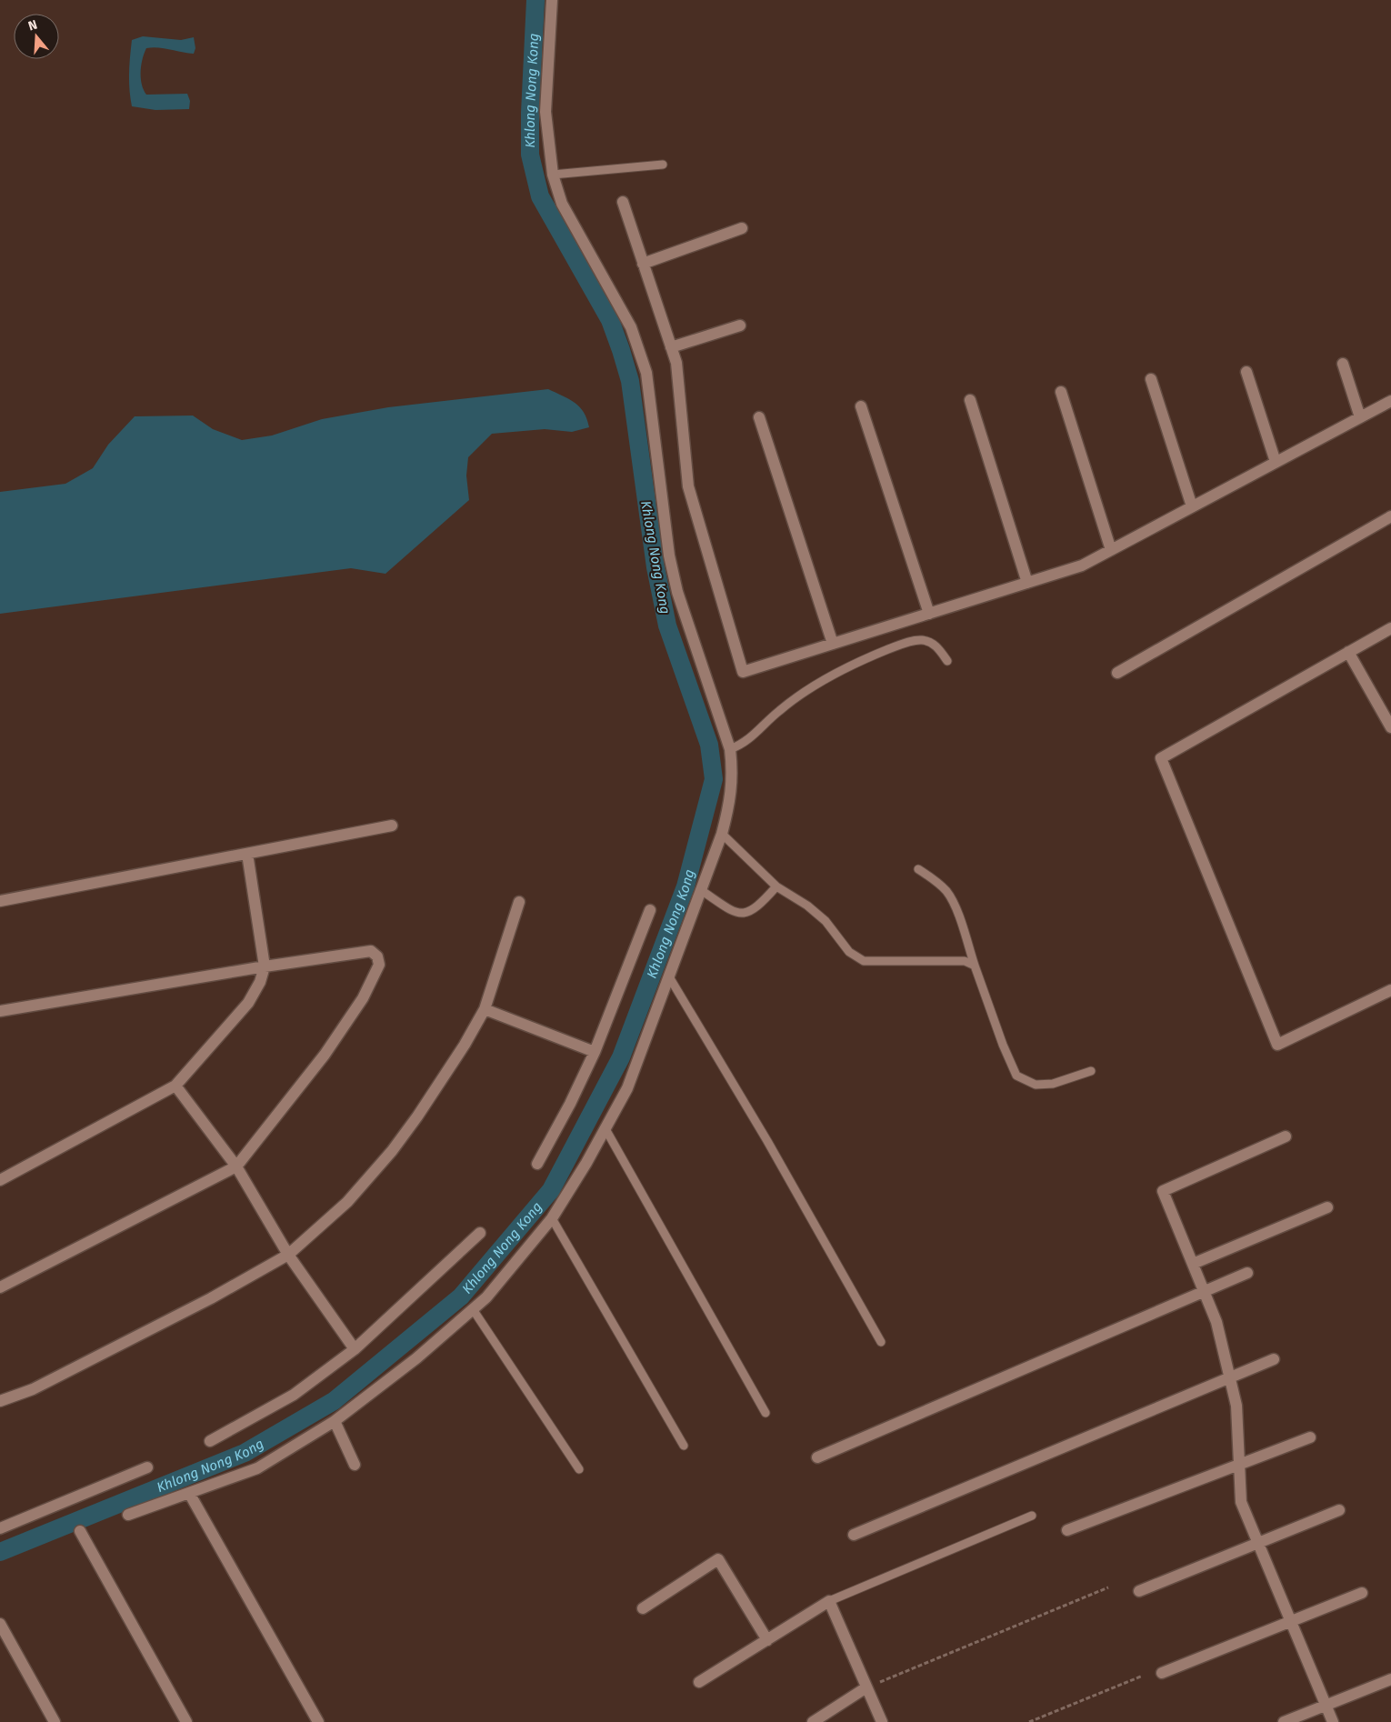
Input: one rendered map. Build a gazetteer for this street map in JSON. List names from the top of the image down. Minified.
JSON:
{"water":["Khlong Nong Kong"],"north":"top"}
